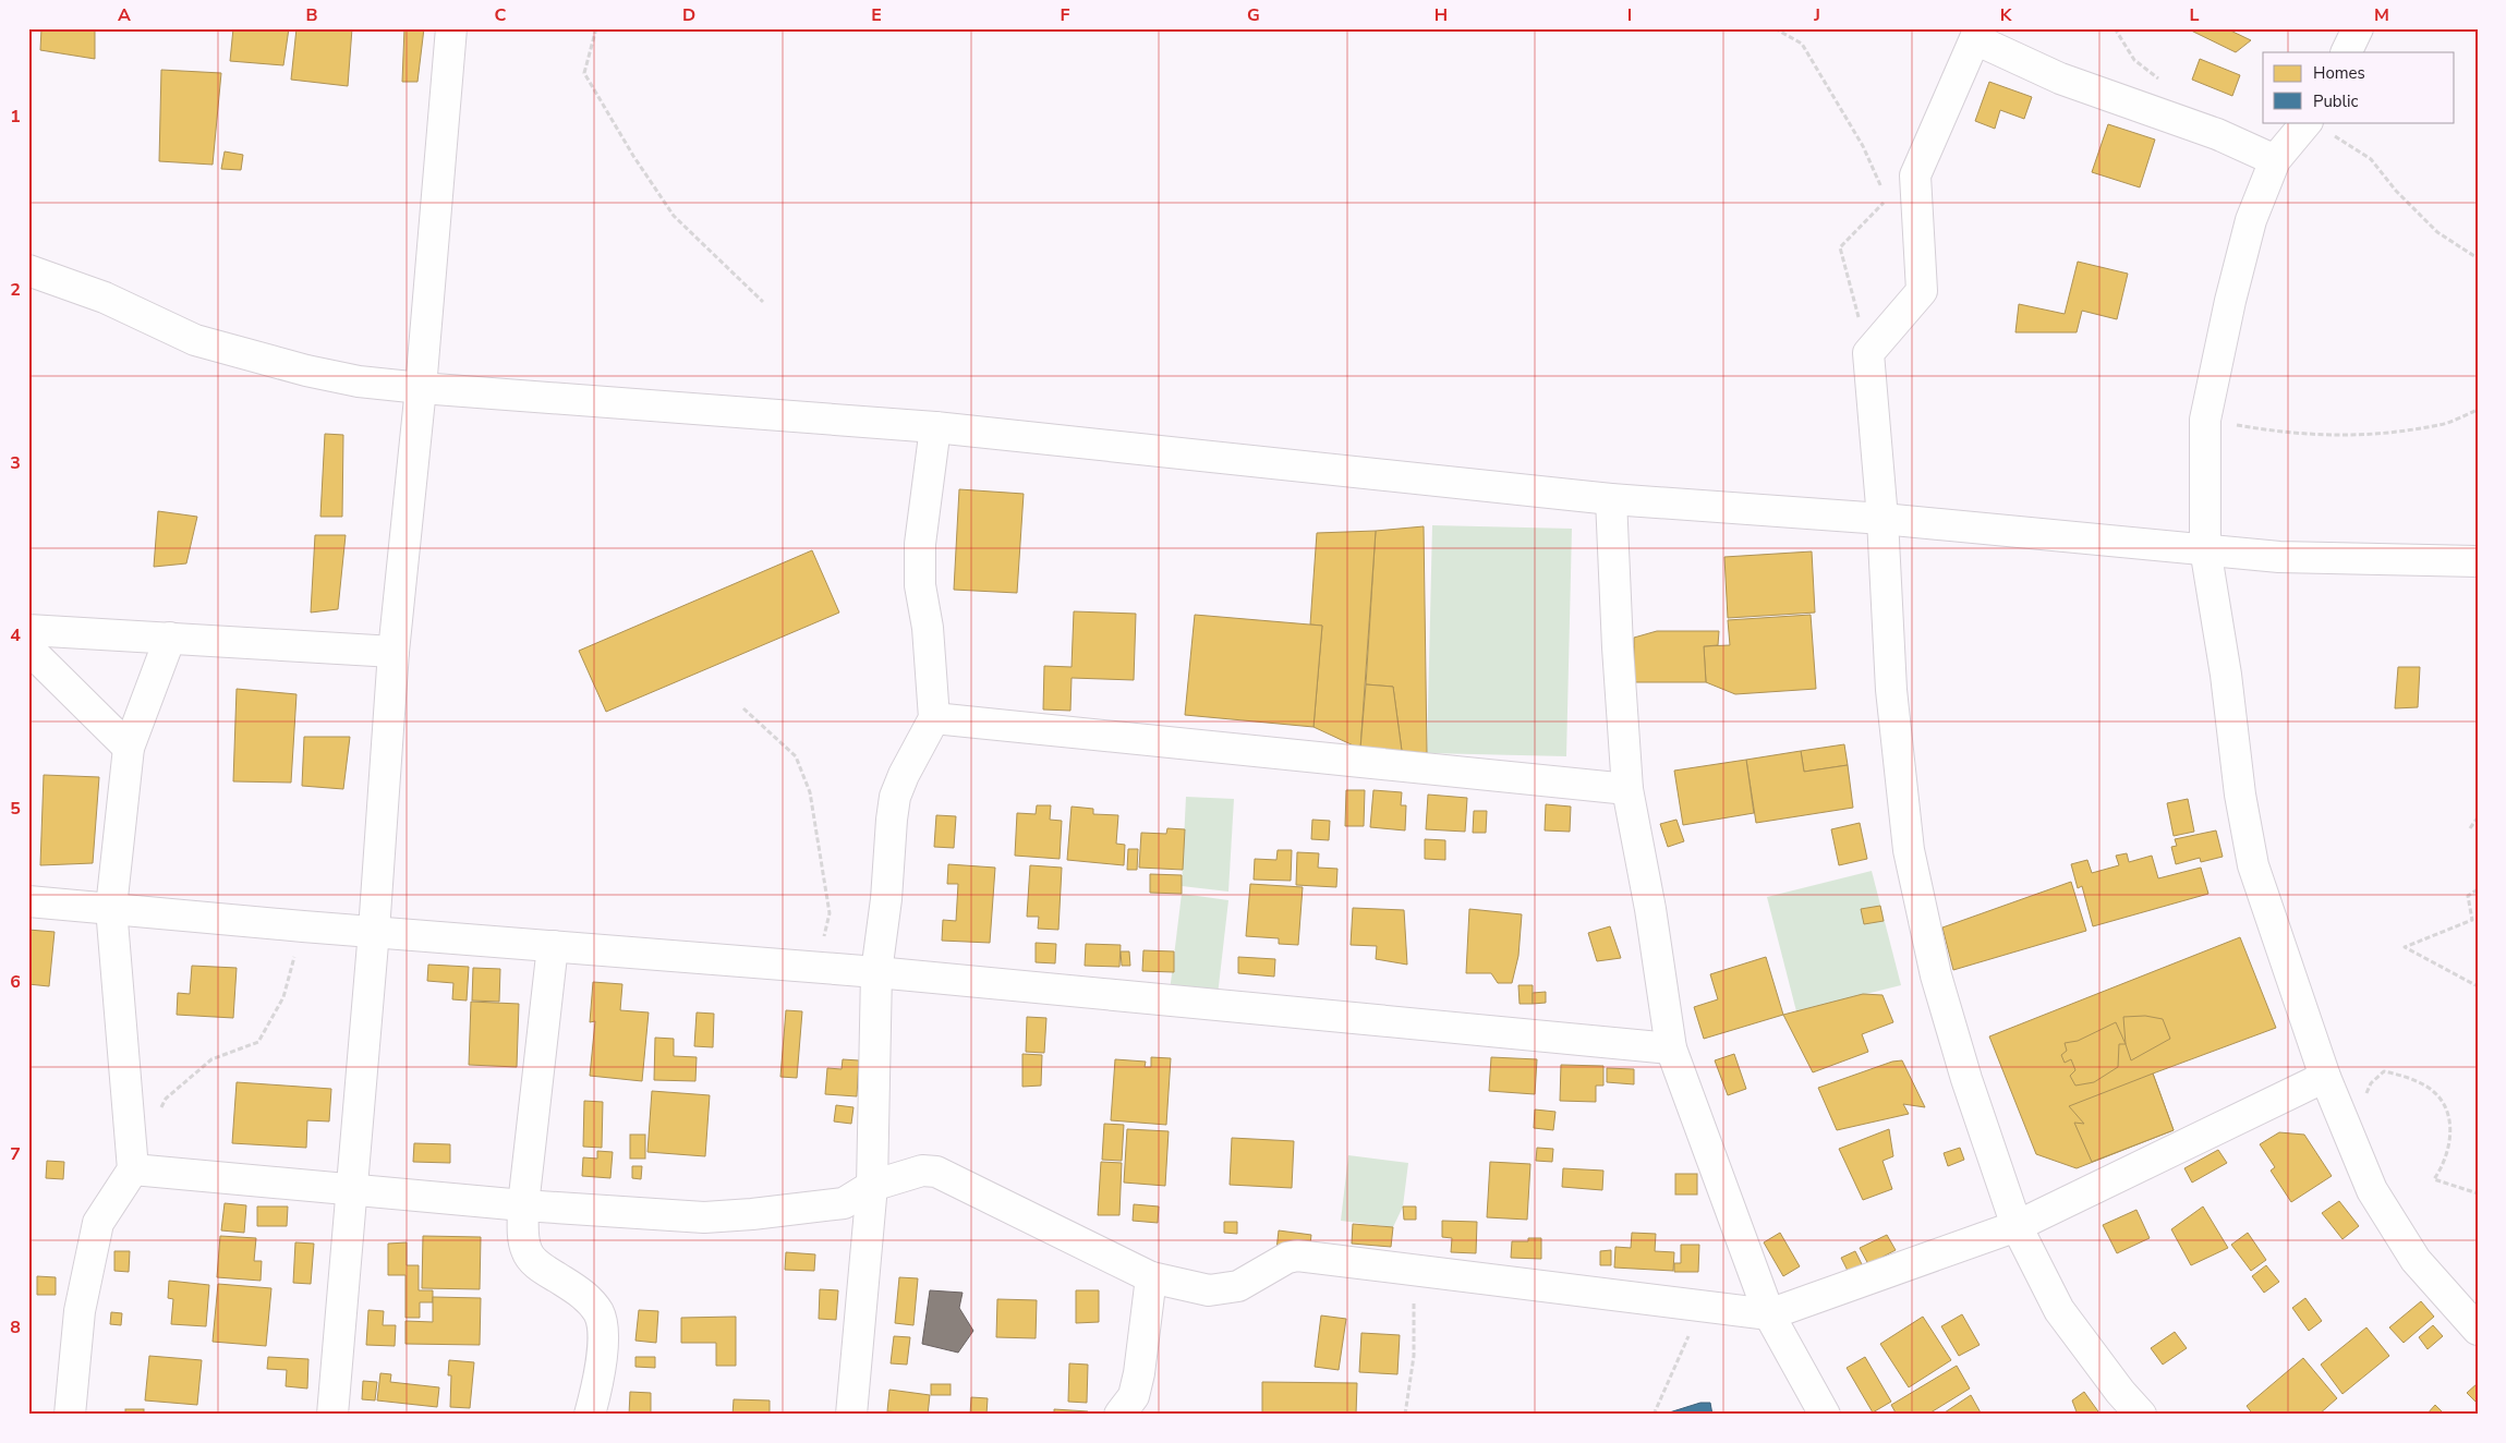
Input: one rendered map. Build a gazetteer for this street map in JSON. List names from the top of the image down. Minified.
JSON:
{"legend":["Homes","Public"],"grid":{"columns":["A","B","C","D","E","F","G","H","I","J","K","L","M"],"rows":["1","2","3","4","5","6","7","8"]}}
